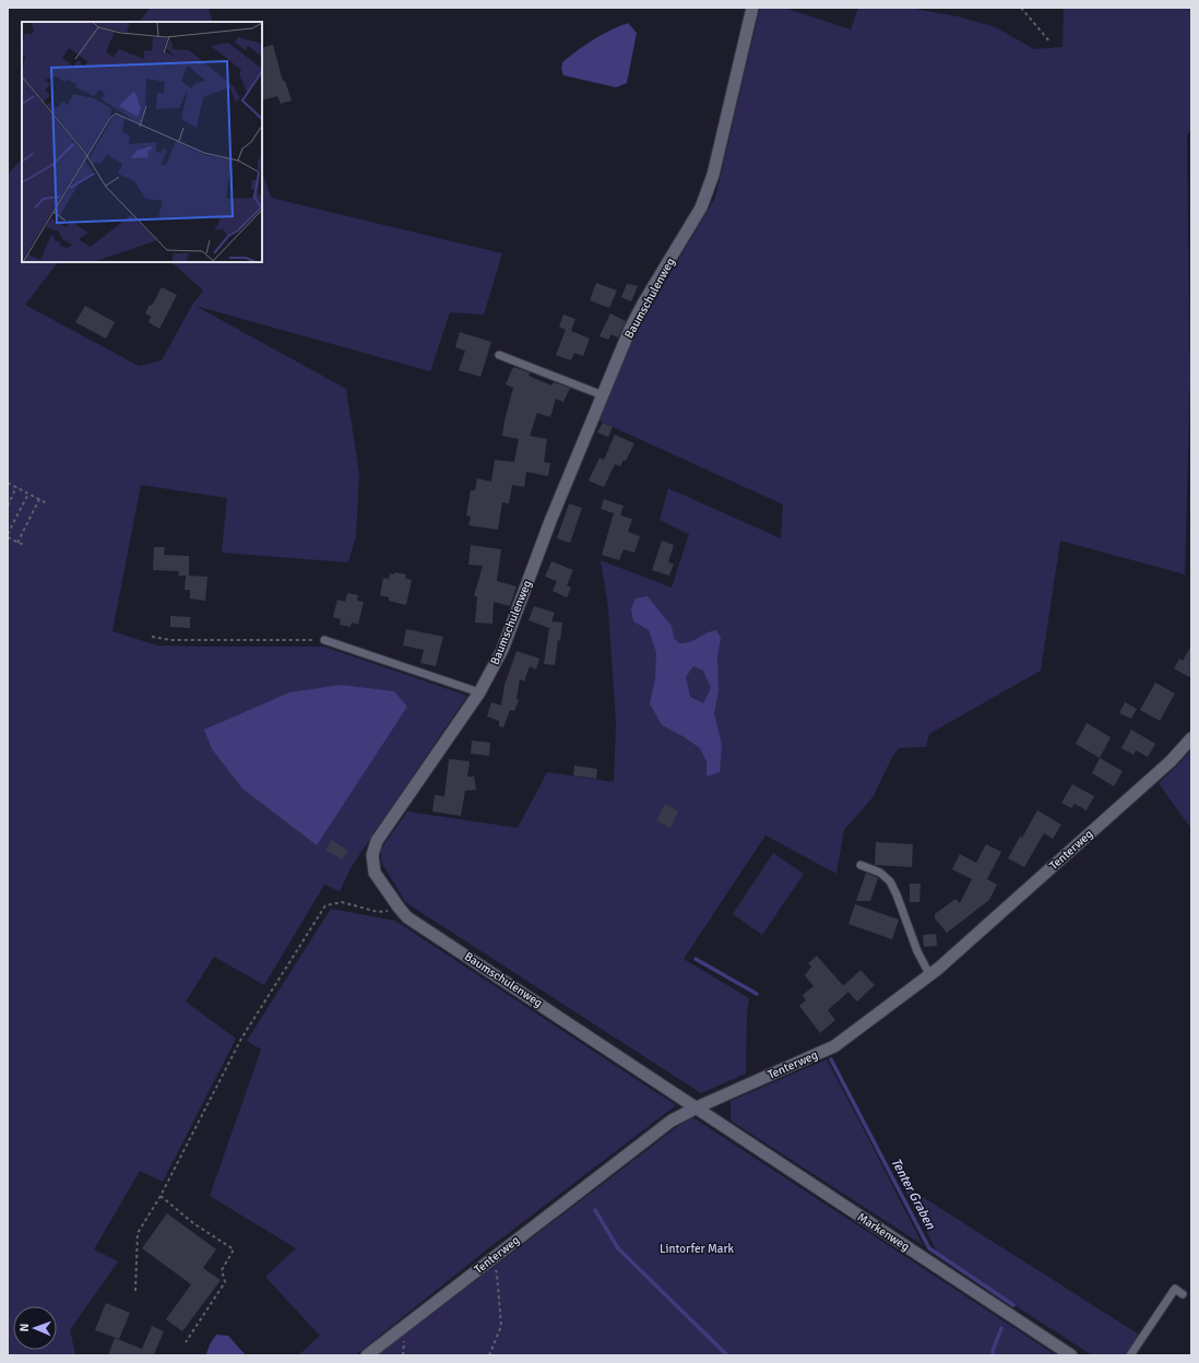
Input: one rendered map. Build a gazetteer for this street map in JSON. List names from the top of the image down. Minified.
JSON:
{"streets":{"street":["Baumschulenweg","Tenterweg","Markenweg"]},"crossings":[["Baumschulenweg","Tenterweg"],["Baumschulenweg","Markenweg"],["Tenterweg","Markenweg"]],"water":["Tenter Graben"],"parks":["Lintorfer Mark"],"north":"left"}
